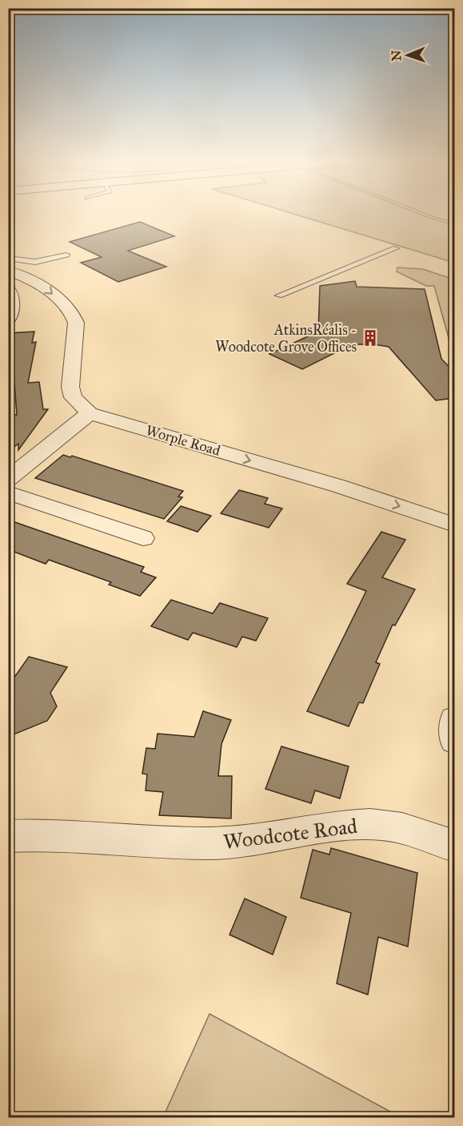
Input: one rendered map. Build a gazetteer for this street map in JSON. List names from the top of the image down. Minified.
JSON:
{"streets":{"street":["Worple Road","Woodcote Road"]},"one_way":["Worple Road"],"places":{"building":["AtkinsRéalis - Woodcote Grove Offices"]},"north":"left"}
